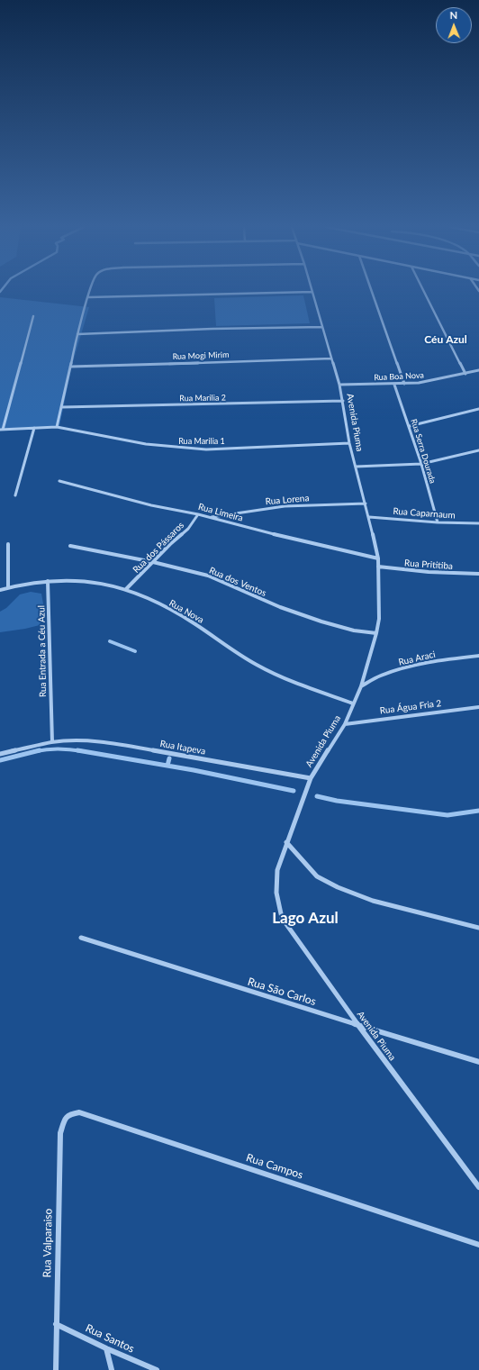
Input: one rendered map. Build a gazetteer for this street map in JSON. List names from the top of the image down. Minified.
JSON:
{"streets":{"street":["Rua Mogi Mirim","Rua Boa Nova","Rua Marilia 2","Avenida Piuma","Rua Marilia 1","Rua Serra Dourada","Rua Lorena","Rua Limeira","Rua Caparnaum","Rua dos Pássaros","Rua Prititiba","Rua dos Ventos","Rua Nova","Rua Entrada a Céu Azul","Rua Araci","Rua Água Fria 2","Rua Itapeva","Rua São Carlos","Rua Campos","Rua Valparaiso","Rua Santos"]},"crossings":[["Rua Mogi Mirim","Avenida Piuma"],["Rua Boa Nova","Avenida Piuma"],["Rua Boa Nova","Rua Serra Dourada"],["Rua Marilia 2","Avenida Piuma"],["Avenida Piuma","Rua Marilia 1"],["Avenida Piuma","Rua Lorena"],["Avenida Piuma","Rua Limeira"],["Avenida Piuma","Rua Caparnaum"],["Avenida Piuma","Rua Prititiba"],["Avenida Piuma","Rua dos Ventos"],["Avenida Piuma","Rua Nova"],["Avenida Piuma","Rua Araci"],["Avenida Piuma","Rua Água Fria 2"],["Avenida Piuma","Rua Itapeva"],["Avenida Piuma","Rua São Carlos"],["Rua Serra Dourada","Rua Caparnaum"],["Rua Lorena","Rua Limeira"],["Rua Limeira","Rua dos Pássaros"],["Rua dos Pássaros","Rua dos Ventos"],["Rua dos Pássaros","Rua Nova"],["Rua Nova","Rua Entrada a Céu Azul"],["Rua Entrada a Céu Azul","Rua Itapeva"],["Rua Campos","Rua Valparaiso"],["Rua Valparaiso","Rua Santos"]],"districts":["Céu Azul","Lago Azul"],"north":"top"}
